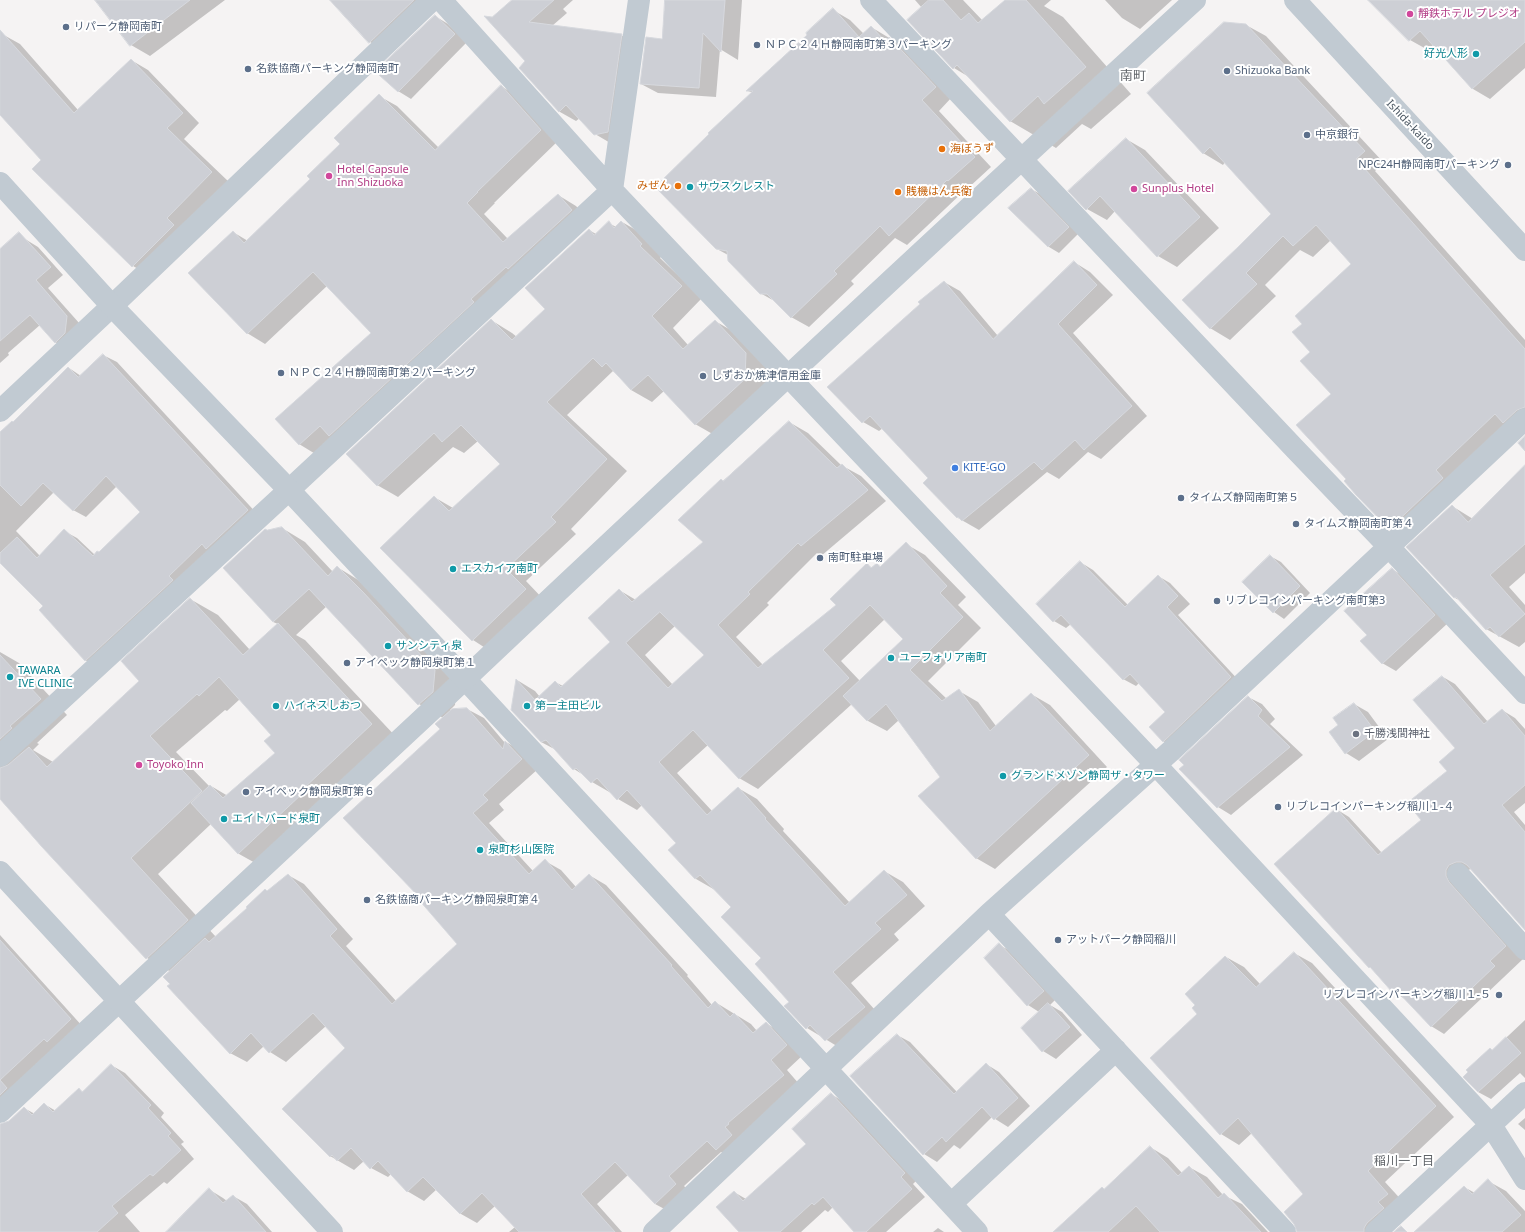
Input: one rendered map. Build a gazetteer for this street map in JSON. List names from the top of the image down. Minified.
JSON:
{"streets":{"street":["Ishida-kaido"]},"districts":["南町","稲川一丁目"],"places":["靜鉄ホテル プレジオ","リパーク静岡南町","ＮＰＣ２４Ｈ静岡南町第３パーキング","好光人形","名鉄協商パーキング静岡南町","Shizuoka Bank","中京銀行","海ぼうず","NPC24H静岡南町パーキング","Hotel Capsule Inn Shizuoka","みぜん","サウスクレスト","Sunplus Hotel","賎機はん兵衛","ＮＰＣ２４Ｈ静岡南町第２パーキング","しずおか焼津信用金庫","KITE-GO","タイムズ静岡南町第５","タイムズ静岡南町第４","南町駐車場","エスカイア南町","リブレコインパーキング南町第3","サンシティ泉","ユーフォリア南町","アイペック静岡泉町第１","TAWARA IVE CLINIC","ハイネスしおつ","第一主田ビル","千勝浅間神社","Toyoko Inn","グランドメゾン静岡ザ・タワー","アイペック静岡泉町第６","リブレコインパーキング稲川１-４","エイトバード泉町","泉町杉山医院","名鉄協商パーキング静岡泉町第４","アットパーク静岡稲川","リブレコインパーキング稲川１-５"]}
